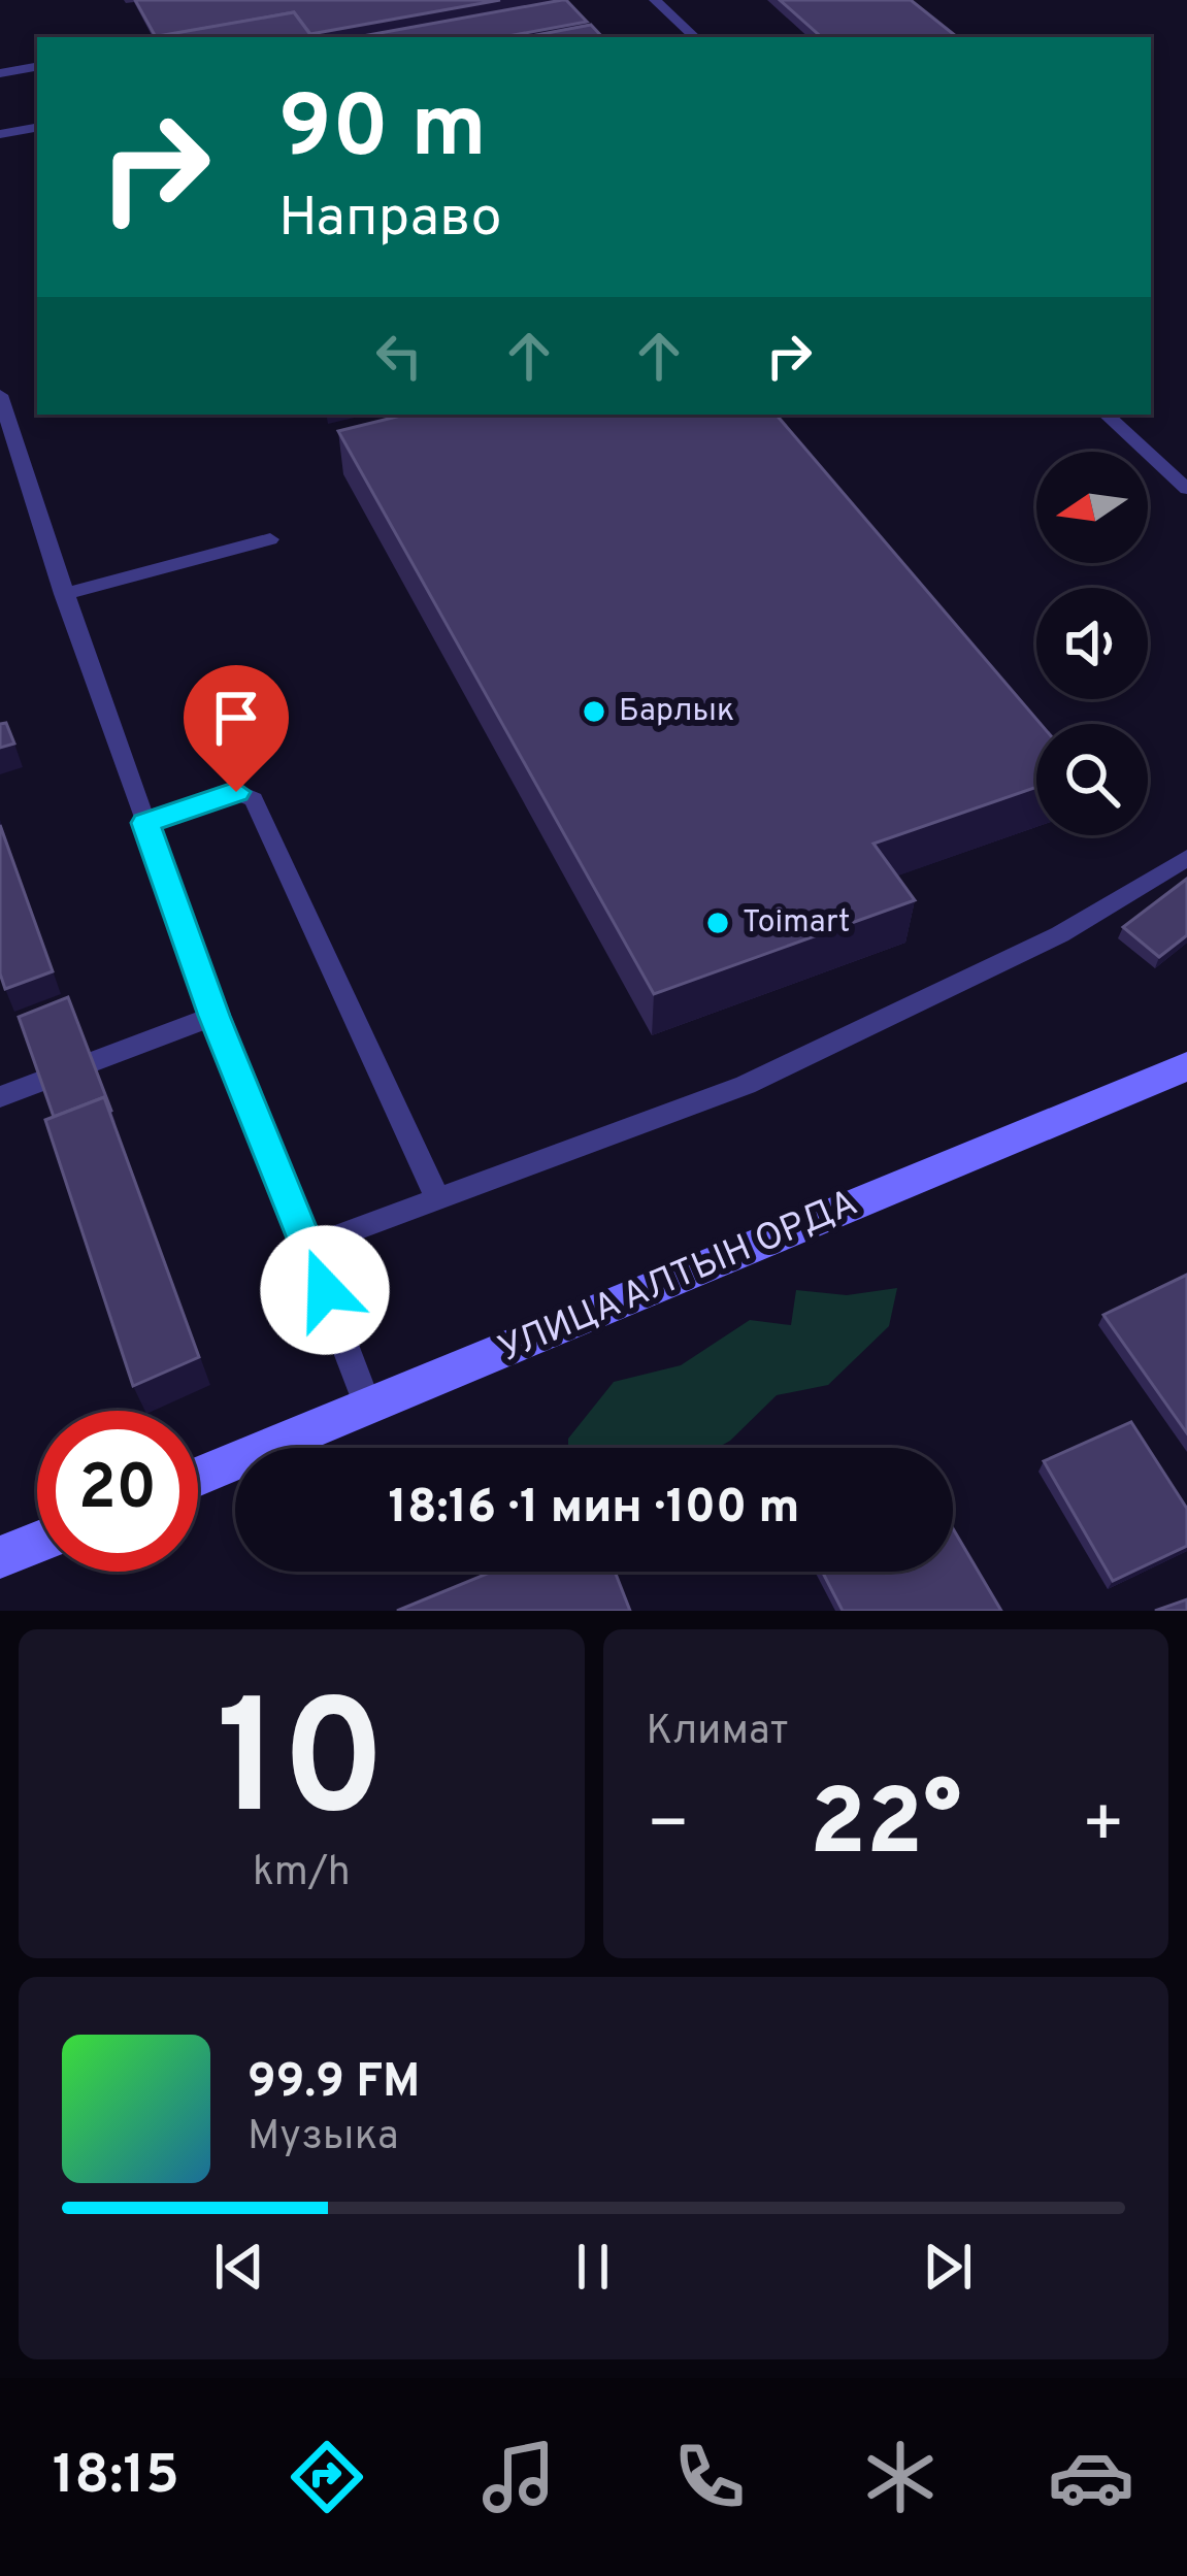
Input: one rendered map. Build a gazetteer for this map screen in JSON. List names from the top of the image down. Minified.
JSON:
{"streets":{"main road":["УЛИЦА АЛТЫН ОРДА"]},"places":["Барлык","Toimart"],"north":"left","page":{"turn":["90 m","Направо"],"limit":"20","trip":"18:16 · 1 мин · 100 m","tile":[["10","km/h"],"Климат"],"heat":["−","22°","+"],"song":["99.9 FM","Музыка"],"tabs":"18:15"}}
